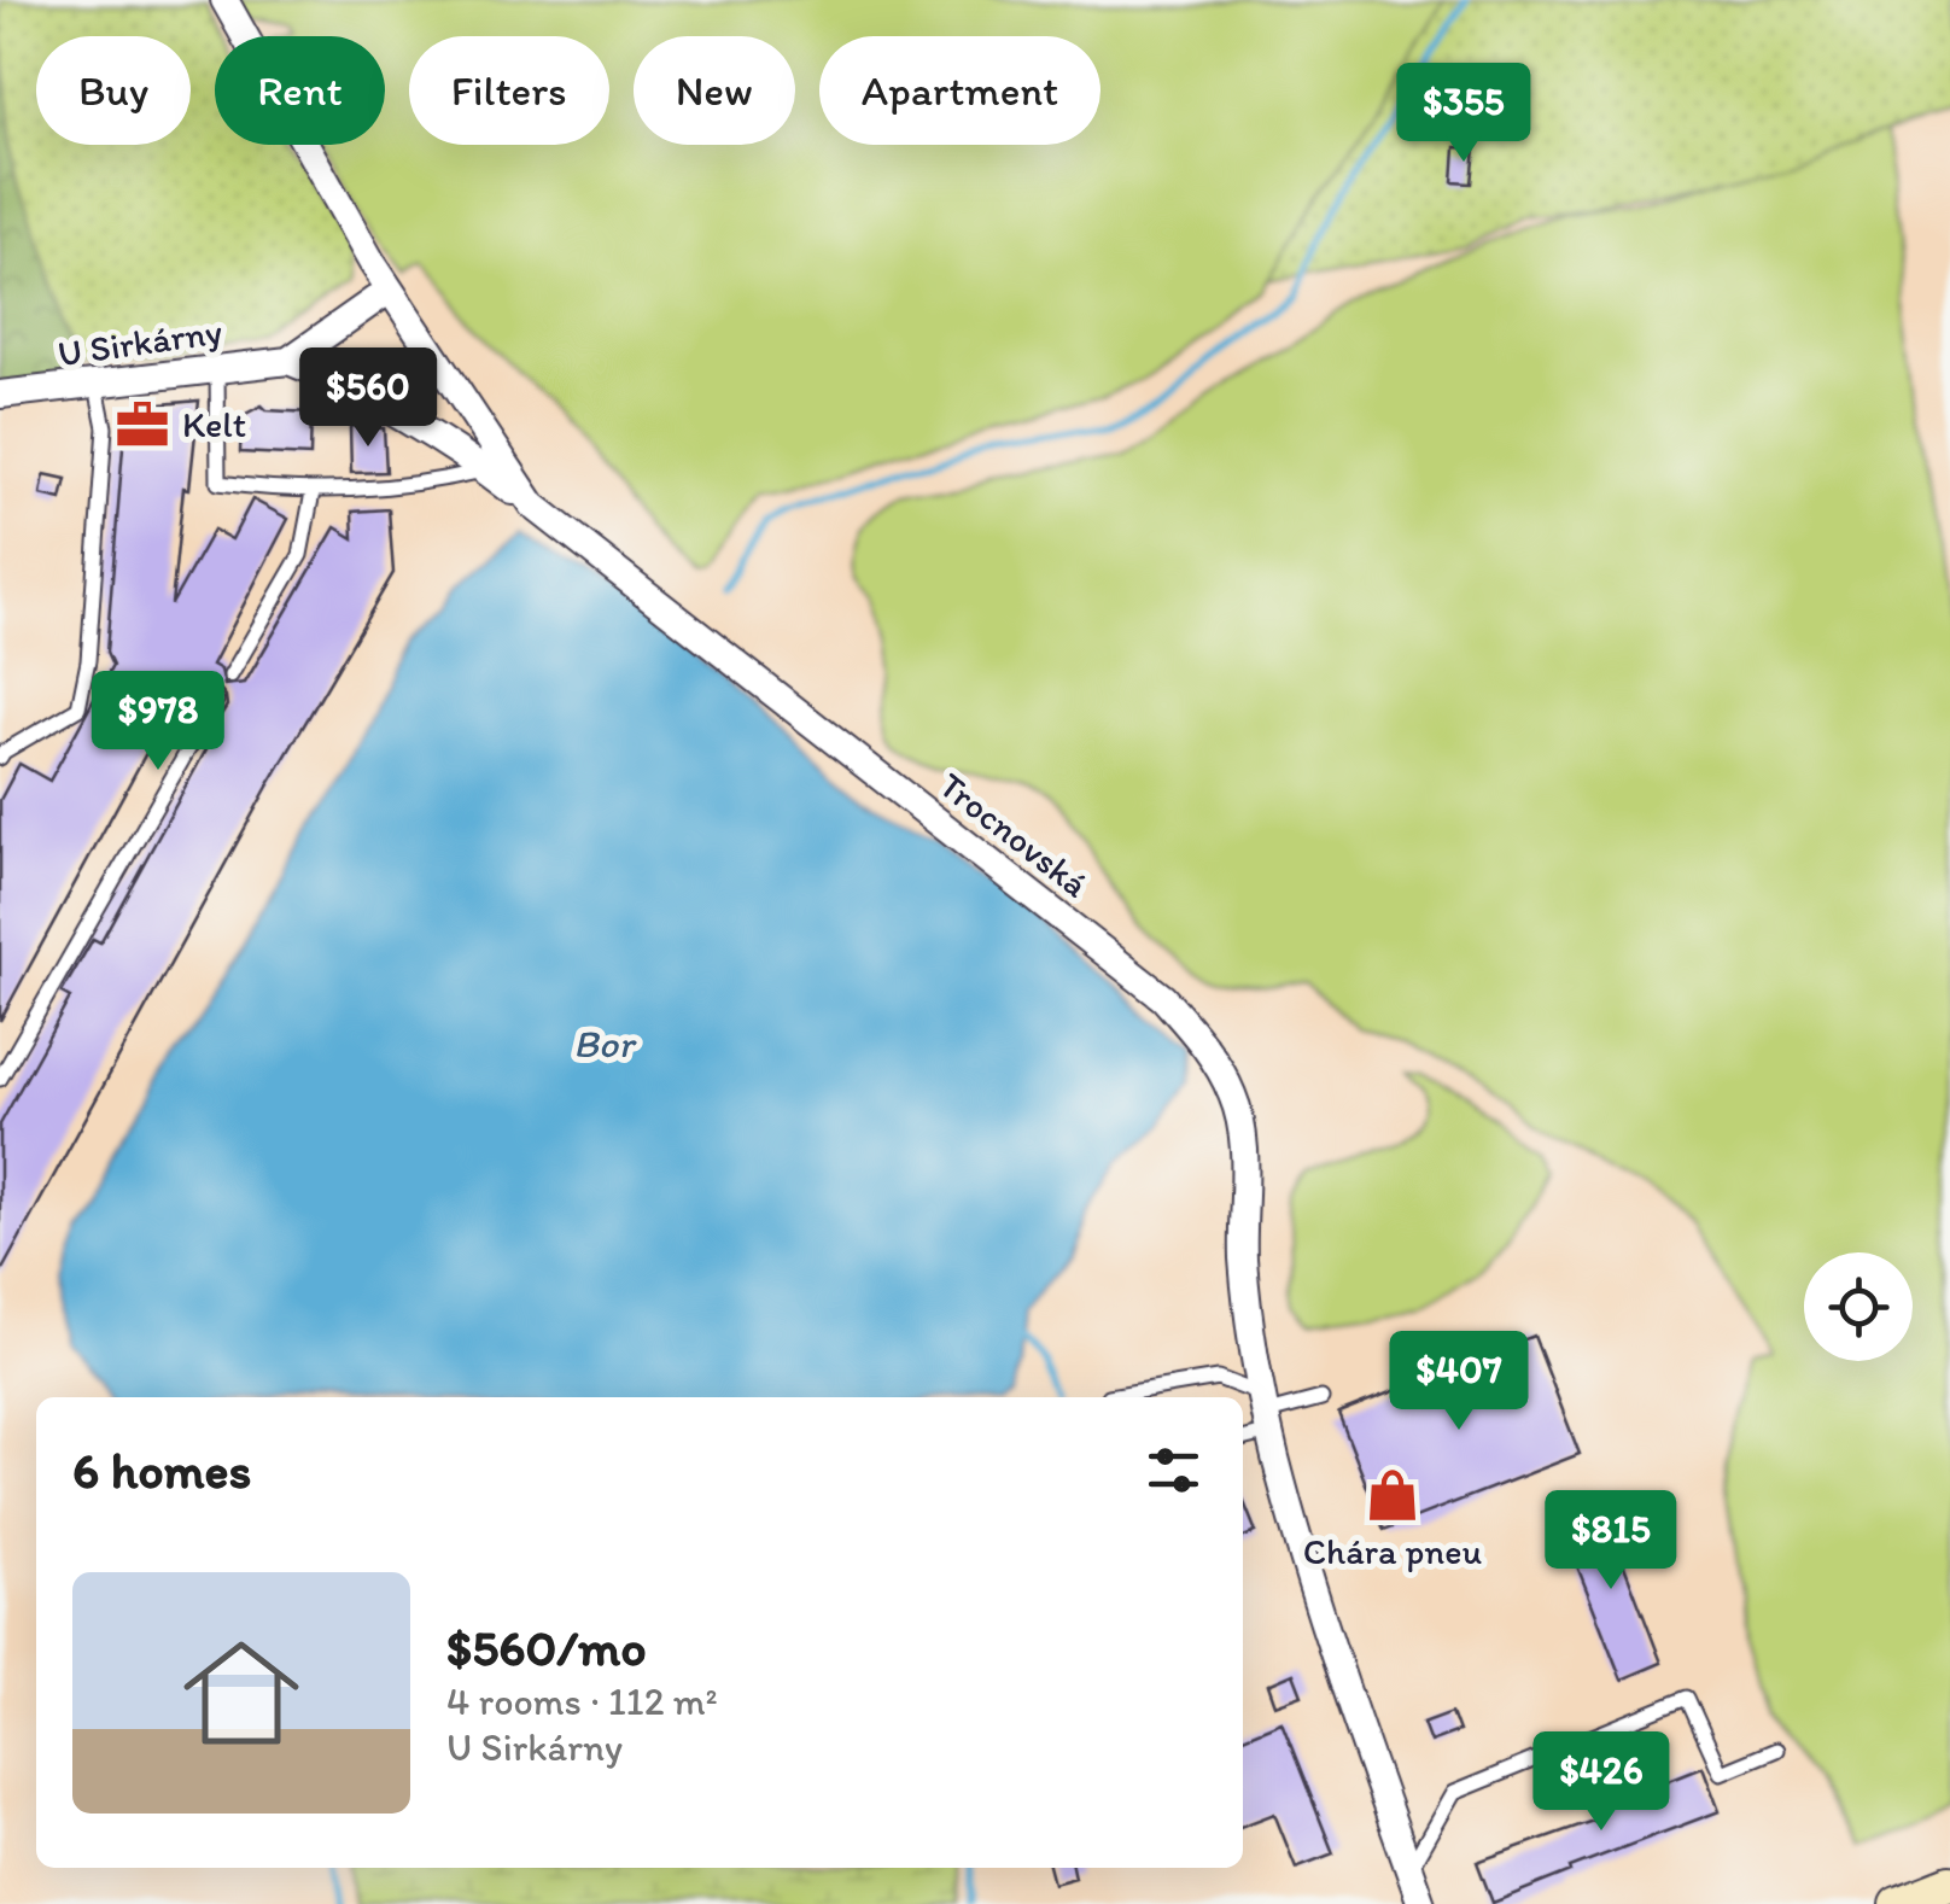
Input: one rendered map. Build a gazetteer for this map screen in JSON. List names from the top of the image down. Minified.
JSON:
{"streets":{"street":["U Sirkárny","Trocnovská"]},"crossings":[["U Sirkárny","Trocnovská"]],"water":["Bor"],"places":{"office":["Kelt"],"shop":["Chára pneu"]},"page":{"chip":["Buy","Rent","Filters","New","Apartment"],"price":["$355","$560","$978","$407","$815","$426"],"heading":"6 homes","list":[{"name":"$560/mo","note":"4 rooms · 112 m² · U Sirkárny"}]}}
